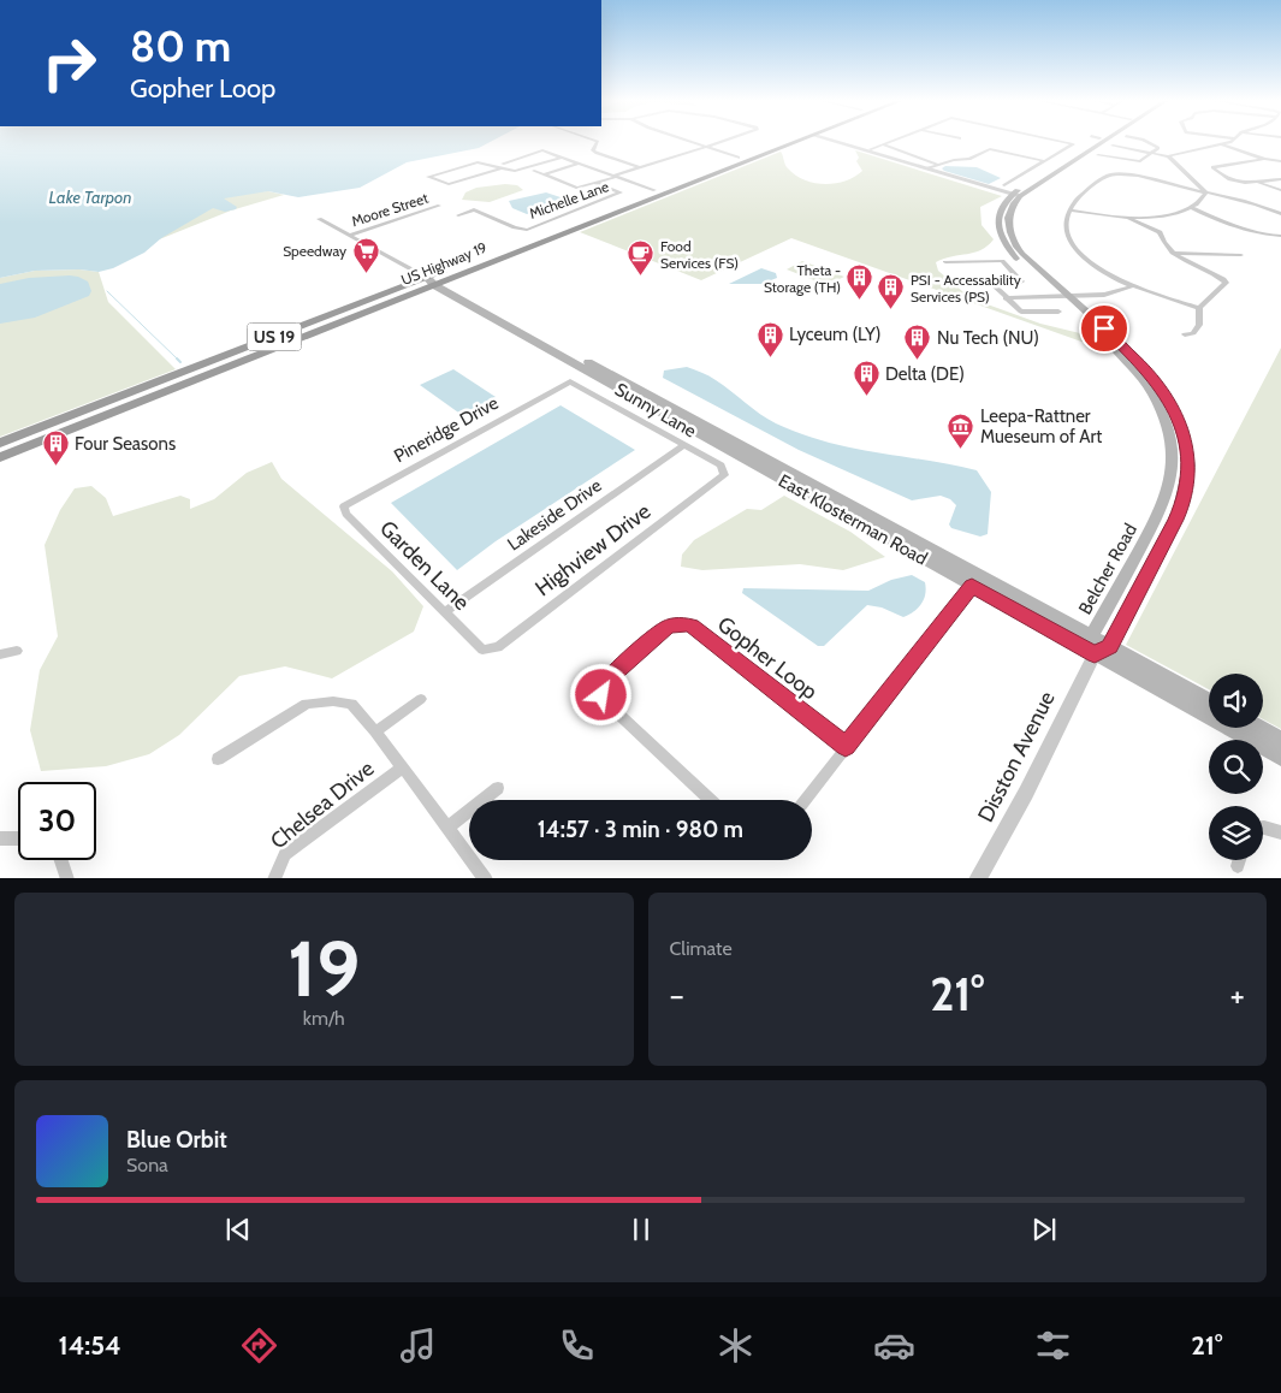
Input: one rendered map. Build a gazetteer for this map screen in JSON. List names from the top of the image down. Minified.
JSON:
{"streets":{"highway":["US Highway 19","US 19"],"main road":["East Klosterman Road","Belcher Road"],"street":["Michelle Lane","Moore Street","Sunny Lane","Pineridge Drive","Lakeside Drive","Highview Drive","Garden Lane","Gopher Loop","Disston Avenue","Chelsea Drive"]},"crossings":[["Moore Street","East Klosterman Road"],["US Highway 19","East Klosterman Road"],["Sunny Lane","Pineridge Drive"],["Sunny Lane","Lakeside Drive"],["Sunny Lane","Highview Drive"],["Pineridge Drive","Garden Lane"],["Lakeside Drive","Garden Lane"],["East Klosterman Road","Belcher Road"],["East Klosterman Road","Disston Avenue"],["Highview Drive","Garden Lane"],["Belcher Road","Disston Avenue"]],"water":["Lake Tarpon"],"places":{"supermarket":["Speedway"],"cafe":["Food Services (FS)"],"building":["Theta - Storage (TH)","PSI - Accessability Services (PS)","Lyceum (LY)","Nu Tech (NU)","Delta (DE)","Four Seasons"],"museum":["Leepa-Rattner Mueseum of Art"]},"page":{"turn":["80 m","Gopher Loop"],"limit":"30","trip":"14:57 · 3 min · 980 m","tile":[["19","km/h"],"Climate"],"heat":["−","21°","+"],"song":["Blue Orbit","Sona"],"tabs":["14:54","21°"]}}
